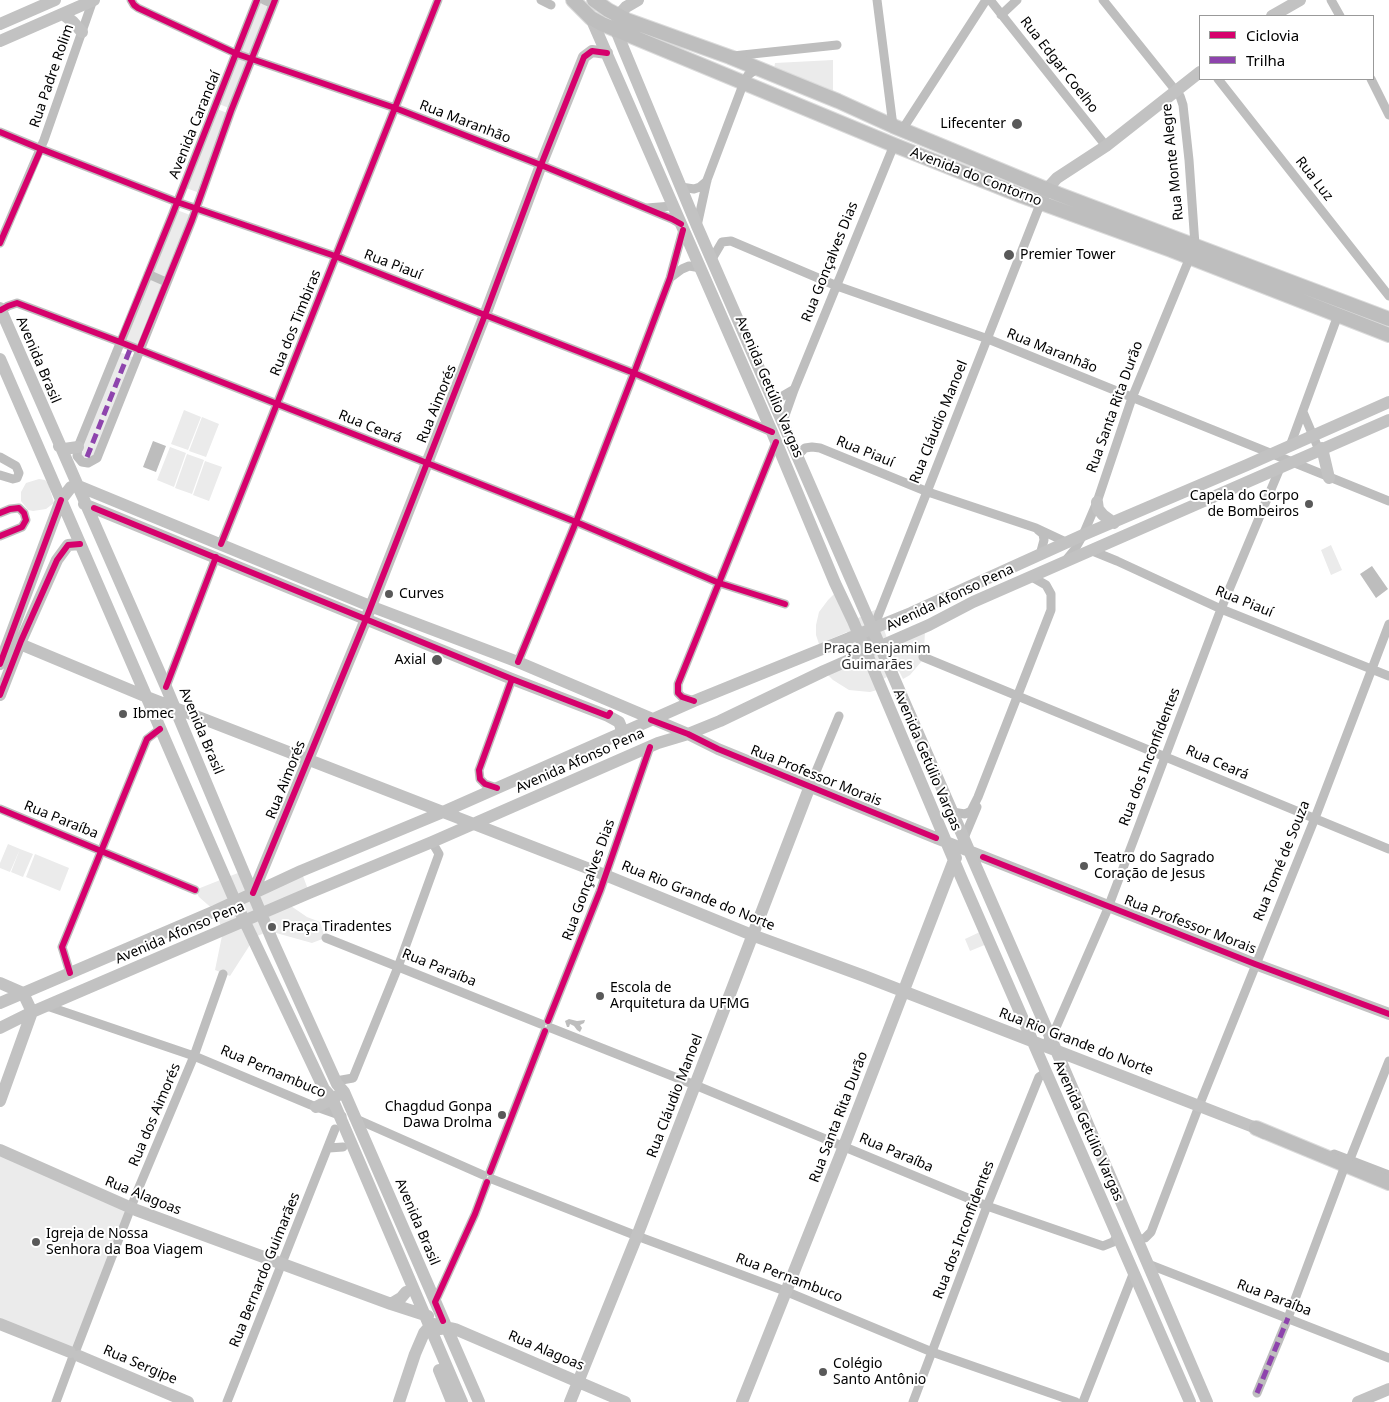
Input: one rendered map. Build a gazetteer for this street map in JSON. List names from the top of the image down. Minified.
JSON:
{"streets":{"main road":["Avenida do Contorno","Avenida Brasil","Avenida Getúlio Vargas","Rua Aimorés","Rua Santa Rita Durão","Rua Cláudio Manoel","Avenida Afonso Pena","Rua Professor Morais","Rua Rio Grande do Norte","Rua Alagoas","Rua Sergipe"],"street":["Rua Edgar Coelho","Rua Padre Rolim","Rua Maranhão","Avenida Carandaí","Rua Monte Alegre","Rua Luz","Rua Gonçalves Dias","Rua Piauí","Rua dos Timbiras","Rua Ceará","Rua dos Inconfidentes","Rua Paraíba","Rua Tomé de Souza","Rua Pernambuco","Rua dos Aimorés","Rua Bernardo Guimarães"]},"crossings":[["Rua Padre Rolim","Rua Piauí"],["Rua Maranhão","Avenida Carandaí"],["Rua Maranhão","Rua Gonçalves Dias"],["Rua Maranhão","Rua dos Timbiras"],["Rua Maranhão","Avenida Getúlio Vargas"],["Rua Maranhão","Rua Aimorés"],["Rua Maranhão","Rua Santa Rita Durão"],["Rua Maranhão","Rua Cláudio Manoel"],["Rua Maranhão","Avenida Afonso Pena"],["Avenida Carandaí","Rua Piauí"],["Avenida Carandaí","Rua Ceará"],["Rua Monte Alegre","Avenida do Contorno"],["Rua Monte Alegre","Rua Santa Rita Durão"],["Avenida do Contorno","Rua Gonçalves Dias"],["Avenida do Contorno","Avenida Getúlio Vargas"],["Avenida do Contorno","Rua Santa Rita Durão"],["Avenida do Contorno","Rua Cláudio Manoel"],["Rua Gonçalves Dias","Avenida Brasil"],["Rua Gonçalves Dias","Avenida Getúlio Vargas"],["Rua Gonçalves Dias","Avenida Afonso Pena"],["Rua Gonçalves Dias","Rua Paraíba"],["Rua Gonçalves Dias","Rua Rio Grande do Norte"],["Rua Gonçalves Dias","Rua Pernambuco"],["Rua Piauí","Rua dos Timbiras"],["Rua Piauí","Avenida Getúlio Vargas"],["Rua Piauí","Rua Aimorés"],["Rua Piauí","Rua Cláudio Manoel"],["Rua Piauí","Avenida Afonso Pena"],["Rua Piauí","Rua dos Inconfidentes"],["Rua Piauí","Rua Tomé de Souza"],["Rua dos Timbiras","Rua Ceará"],["Rua dos Timbiras","Rua Professor Morais"],["Avenida Brasil","Rua Aimorés"],["Avenida Brasil","Rua Ceará"],["Avenida Brasil","Avenida Afonso Pena"],["Avenida Brasil","Rua Professor Morais"],["Avenida Brasil","Rua Rio Grande do Norte"],["Avenida Brasil","Rua Pernambuco"],["Avenida Brasil","Rua Alagoas"],["Avenida Brasil","Rua Bernardo Guimarães"],["Avenida Getúlio Vargas","Rua Aimorés"],["Avenida Getúlio Vargas","Rua Santa Rita Durão"],["Avenida Getúlio Vargas","Rua Cláudio Manoel"],["Avenida Getúlio Vargas","Avenida Afonso Pena"],["Avenida Getúlio Vargas","Rua dos Inconfidentes"],["Avenida Getúlio Vargas","Rua Professor Morais"],["Avenida Getúlio Vargas","Rua Paraíba"],["Avenida Getúlio Vargas","Rua Tomé de Souza"],["Avenida Getúlio Vargas","Rua Rio Grande do Norte"],["Rua Aimorés","Rua Ceará"],["Rua Aimorés","Avenida Afonso Pena"],["Rua Aimorés","Rua Professor Morais"],["Rua Aimorés","Rua Rio Grande do Norte"],["Rua Santa Rita Durão","Avenida Afonso Pena"],["Rua Santa Rita Durão","Rua Paraíba"],["Rua Santa Rita Durão","Rua Rio Grande do Norte"],["Rua Santa Rita Durão","Rua Pernambuco"],["Rua Cláudio Manoel","Avenida Afonso Pena"],["Rua Cláudio Manoel","Rua Professor Morais"],["Rua Cláudio Manoel","Rua Paraíba"],["Rua Cláudio Manoel","Rua Rio Grande do Norte"],["Rua Cláudio Manoel","Rua Pernambuco"],["Rua Cláudio Manoel","Rua Alagoas"],["Rua Ceará","Rua dos Inconfidentes"],["Rua Ceará","Rua Tomé de Souza"],["Avenida Afonso Pena","Rua dos Inconfidentes"],["Avenida Afonso Pena","Rua Professor Morais"],["Avenida Afonso Pena","Rua Rio Grande do Norte"],["Avenida Afonso Pena","Rua Pernambuco"],["Rua dos Inconfidentes","Rua Professor Morais"],["Rua dos Inconfidentes","Rua Paraíba"],["Rua dos Inconfidentes","Rua Rio Grande do Norte"],["Rua dos Inconfidentes","Rua Pernambuco"],["Rua Professor Morais","Rua Tomé de Souza"],["Rua Tomé de Souza","Rua Rio Grande do Norte"],["Rua Pernambuco","Rua dos Aimorés"],["Rua dos Aimorés","Rua Alagoas"],["Rua dos Aimorés","Rua Sergipe"],["Rua Alagoas","Rua Bernardo Guimarães"]],"parks":["Praça Benjamim Guimarães"],"places":["Lifecenter","Premier Tower","Capela do Corpo de Bombeiros","Curves","Axial","Ibmec","Teatro do Sagrado Coração de Jesus","Praça Tiradentes","Escola de Arquitetura da UFMG","Chagdud Gonpa Dawa Drolma","Igreja de Nossa Senhora da Boa Viagem","Colégio Santo Antônio"],"legend":["Ciclovia","Trilha"]}
